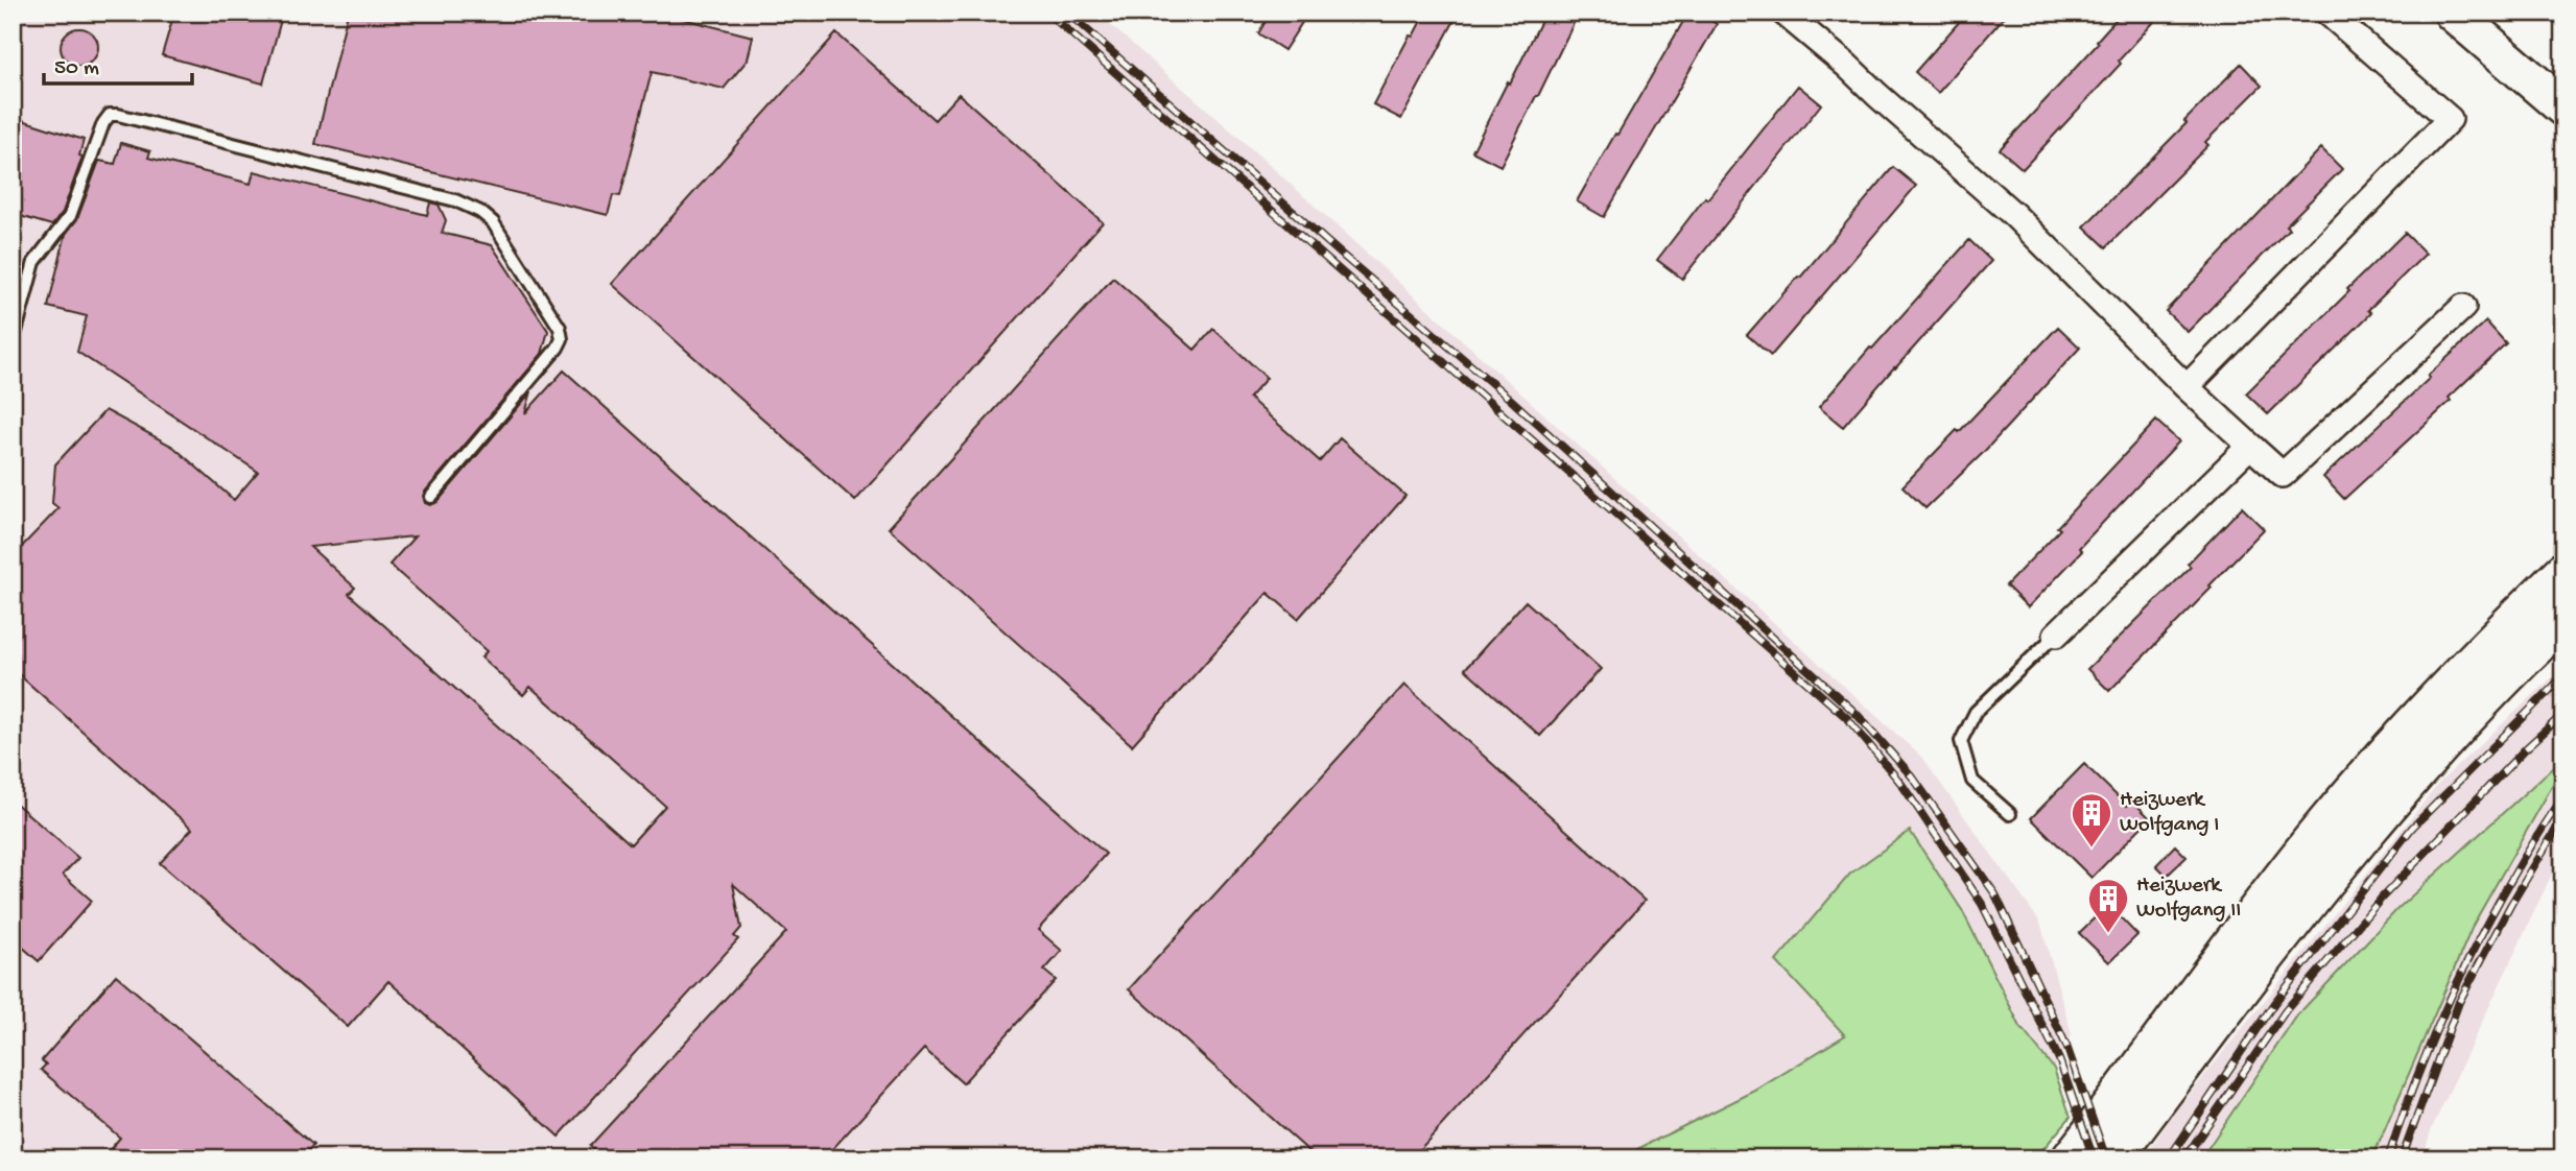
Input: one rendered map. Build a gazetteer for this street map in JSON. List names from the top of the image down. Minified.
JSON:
{"places":{"building":["Heizwerk Wolfgang I","Heizwerk Wolfgang II"]},"scale_bar":"50 m"}
